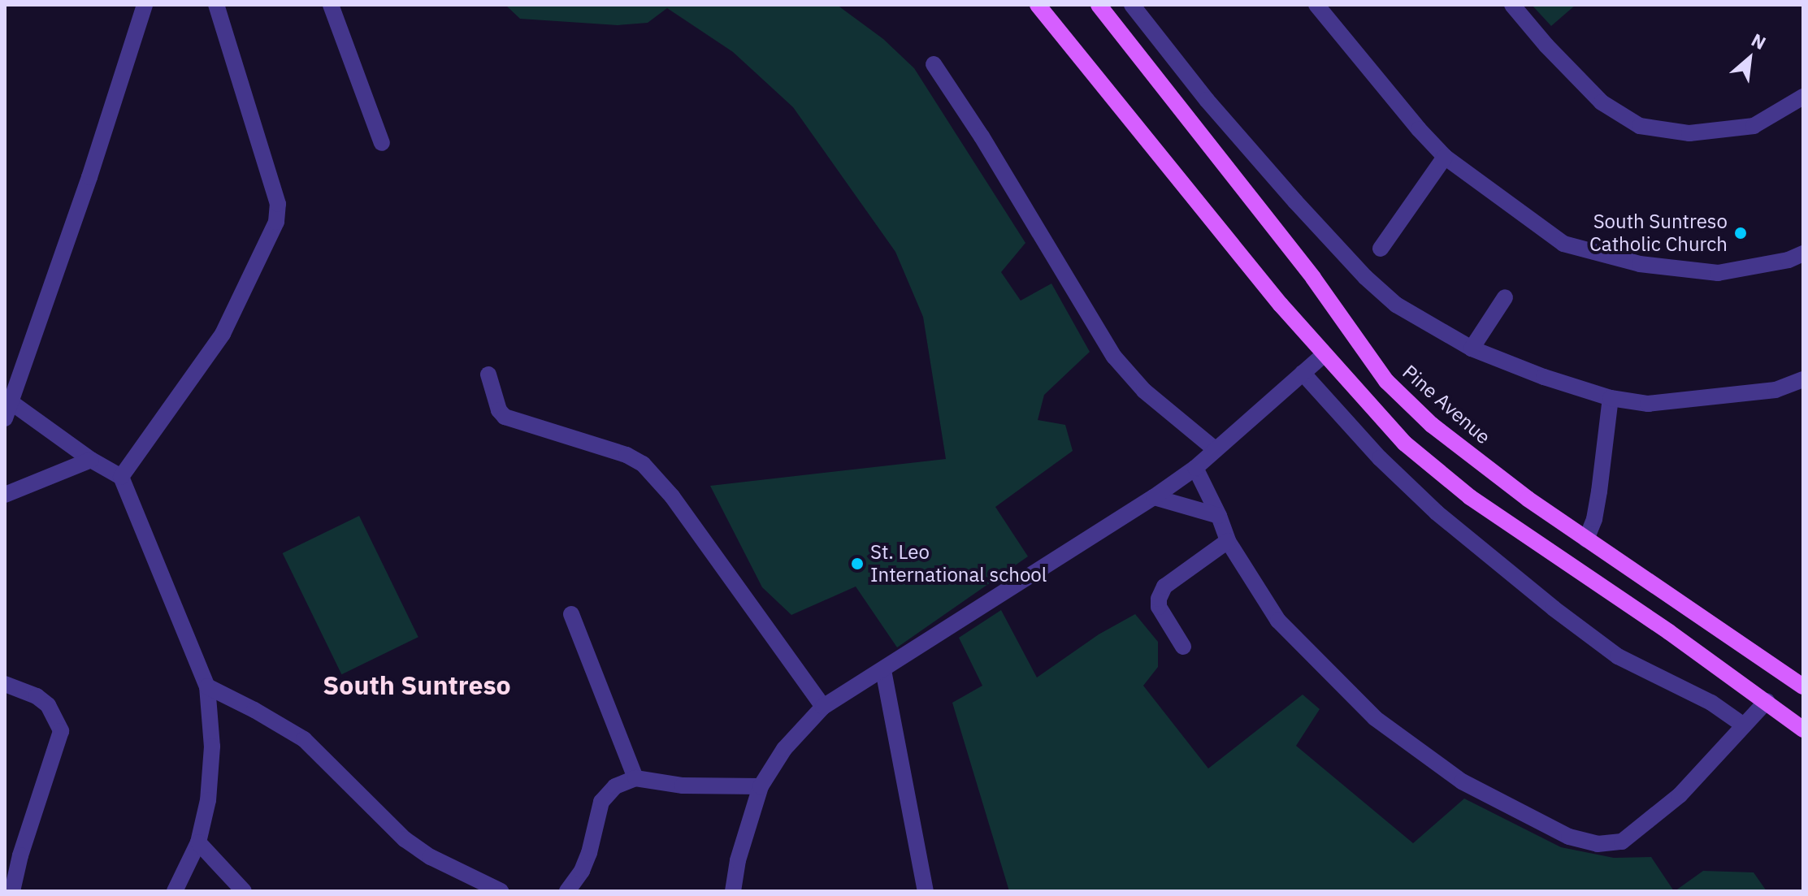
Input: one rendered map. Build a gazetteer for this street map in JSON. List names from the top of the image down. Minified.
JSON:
{"streets":{"main road":["Pine Avenue"]},"districts":["South Suntreso"],"places":["South Suntreso Catholic Church","St. Leo International school"],"north":"top right"}
